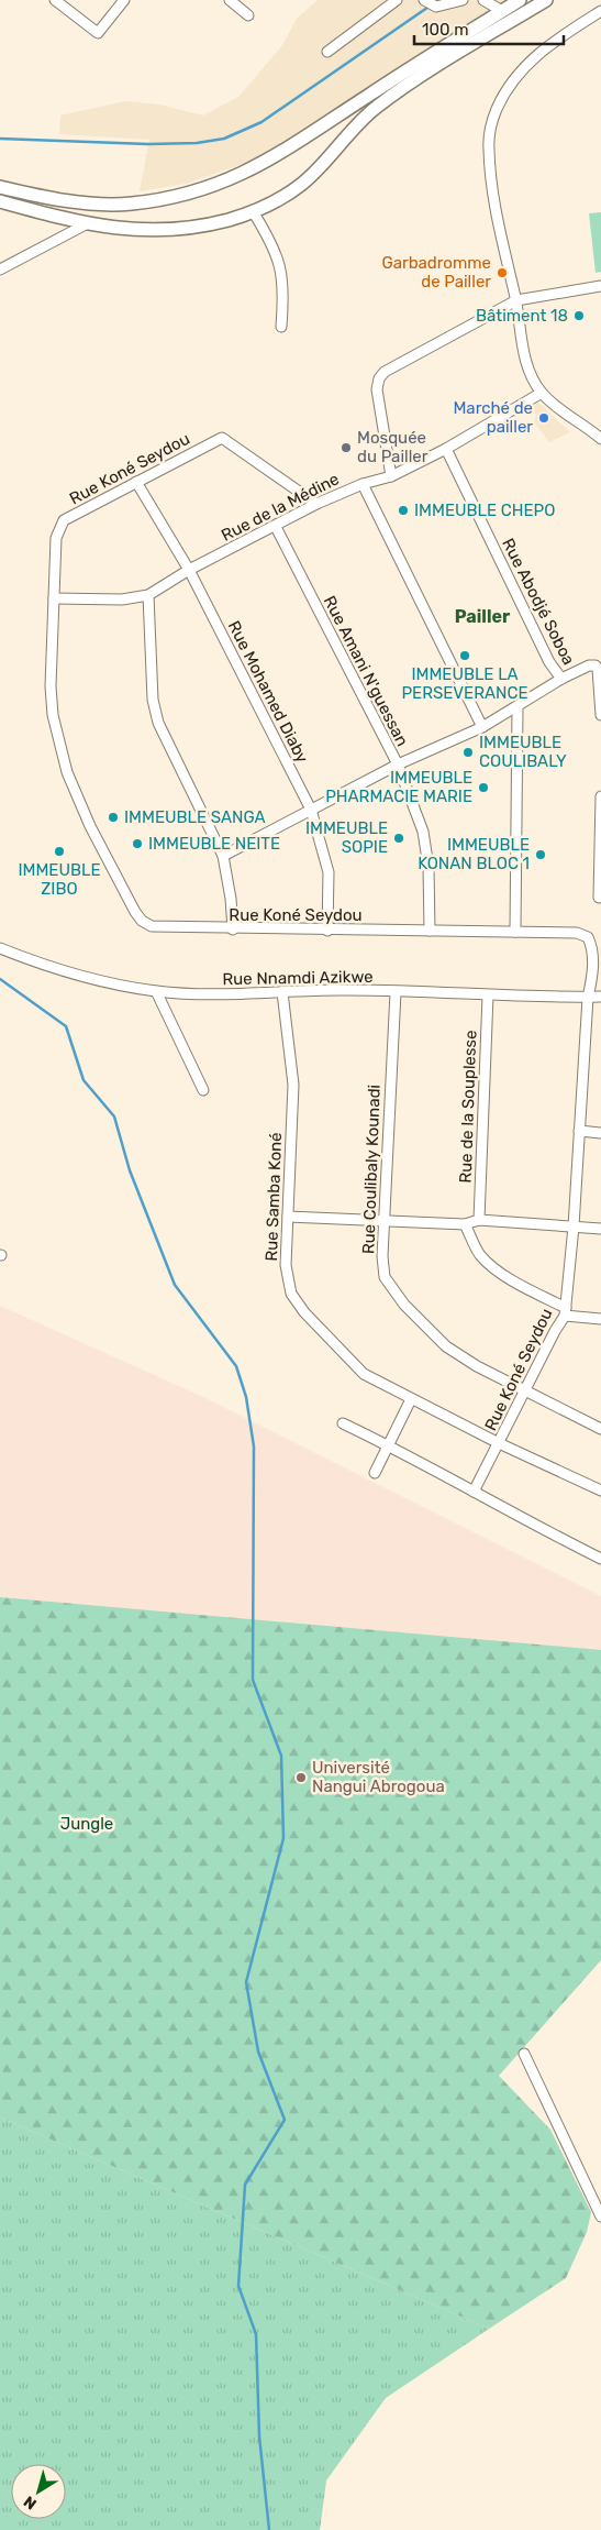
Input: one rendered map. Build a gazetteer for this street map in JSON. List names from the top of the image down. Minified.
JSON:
{"streets":{"street":["Rue Koné Seydou","Rue de la Médine","Rue Abodjé Soboa","Rue Amani N'guessan","Rue Mohamed Diaby","Rue Nnamdi Azikwe","Rue de la Souplesse","Rue Coulibaly Kounadi","Rue Samba Koné"]},"crossings":[["Rue Koné Seydou","Rue de la Médine"],["Rue Koné Seydou","Rue Amani N'guessan"],["Rue Koné Seydou","Rue Mohamed Diaby"],["Rue Koné Seydou","Rue Nnamdi Azikwe"],["Rue Koné Seydou","Rue Coulibaly Kounadi"],["Rue Koné Seydou","Rue Samba Koné"],["Rue de la Médine","Rue Abodjé Soboa"],["Rue de la Médine","Rue Amani N'guessan"],["Rue de la Médine","Rue Mohamed Diaby"],["Rue Nnamdi Azikwe","Rue de la Souplesse"],["Rue Nnamdi Azikwe","Rue Coulibaly Kounadi"],["Rue Nnamdi Azikwe","Rue Samba Koné"]],"districts":["Pailler"],"parks":["Jungle"],"places":["Garbadromme de Pailler","Bâtiment 18","Marché de pailler","Mosquée du Pailler","IMMEUBLE CHEPO","IMMEUBLE LA PERSEVERANCE","IMMEUBLE COULIBALY","IMMEUBLE PHARMACIE MARIE","IMMEUBLE SANGA","IMMEUBLE SOPIE","IMMEUBLE NEITE","IMMEUBLE ZIBO","IMMEUBLE KONAN BLOC 1","Université Nangui Abrogoua"],"scale_bar":"100 m","north":"bottom left"}
